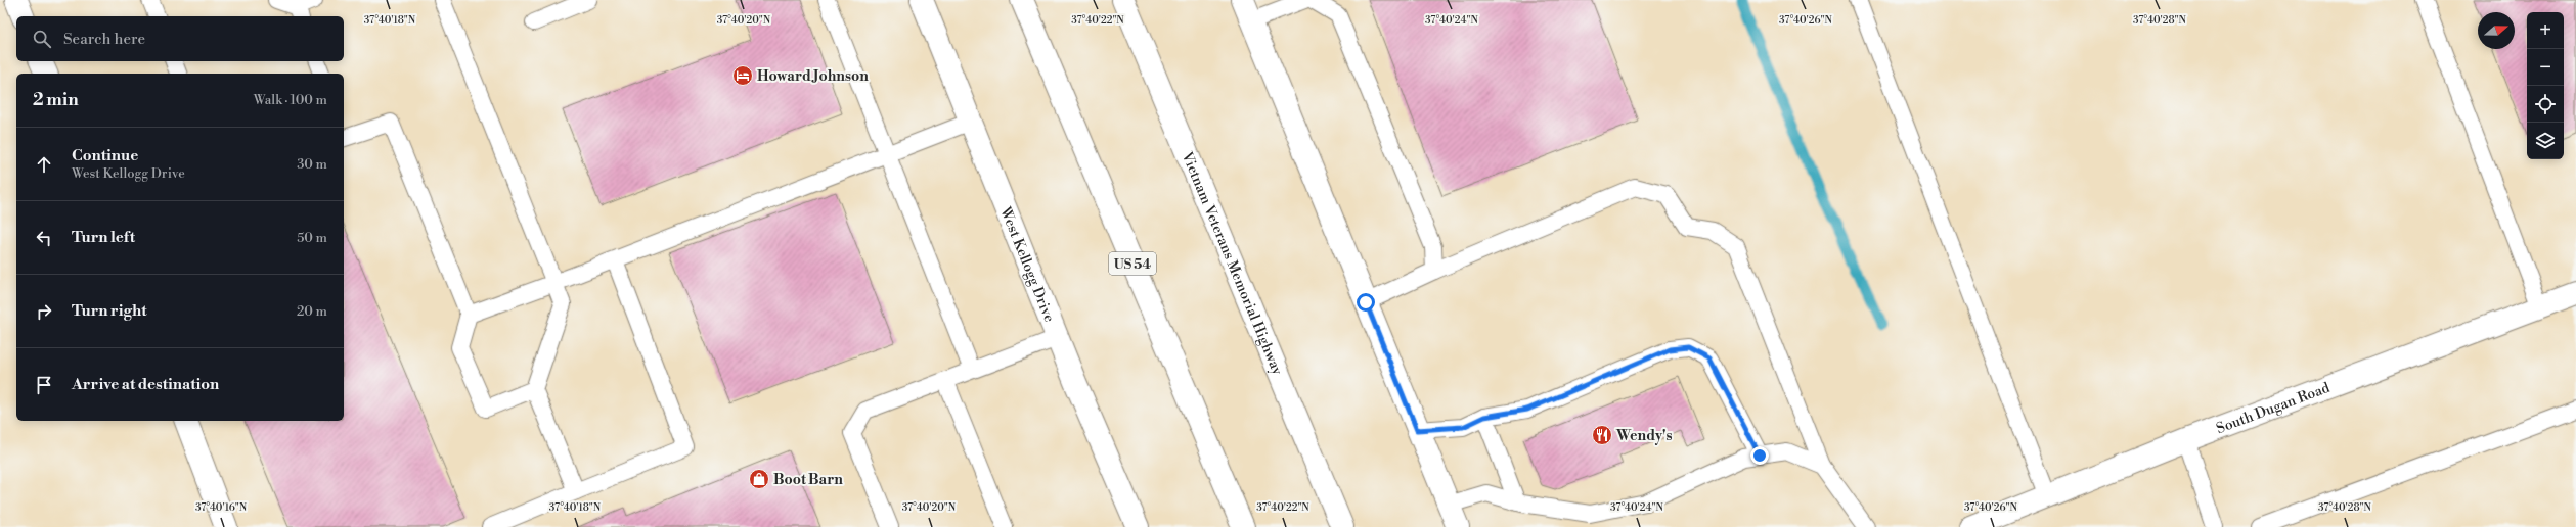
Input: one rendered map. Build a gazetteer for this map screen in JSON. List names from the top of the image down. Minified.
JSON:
{"streets":{"main road":["US 54","Vietnam Veterans Memorial Highway","West Kellogg Drive","South Dugan Road"]},"places":{"hotel":["Howard Johnson"],"restaurant":["Wendy's"],"shop":["Boot Barn"]},"north":"right","page":{"map_buttons":["+","−"],"search":"Search here","heading":["2 min","Walk · 100 m"],"list":[["Continue","West Kellogg Drive","30 m"],["Turn left","50 m"],["Turn right","20 m"],"Arrive at destination"]},"coordinates":["37°40'18\"N","37°40'22\"N","37°40'20\"N","37°40'24\"N","37°40'26\"N","37°40'28\"N","37°40'16\"N"]}
